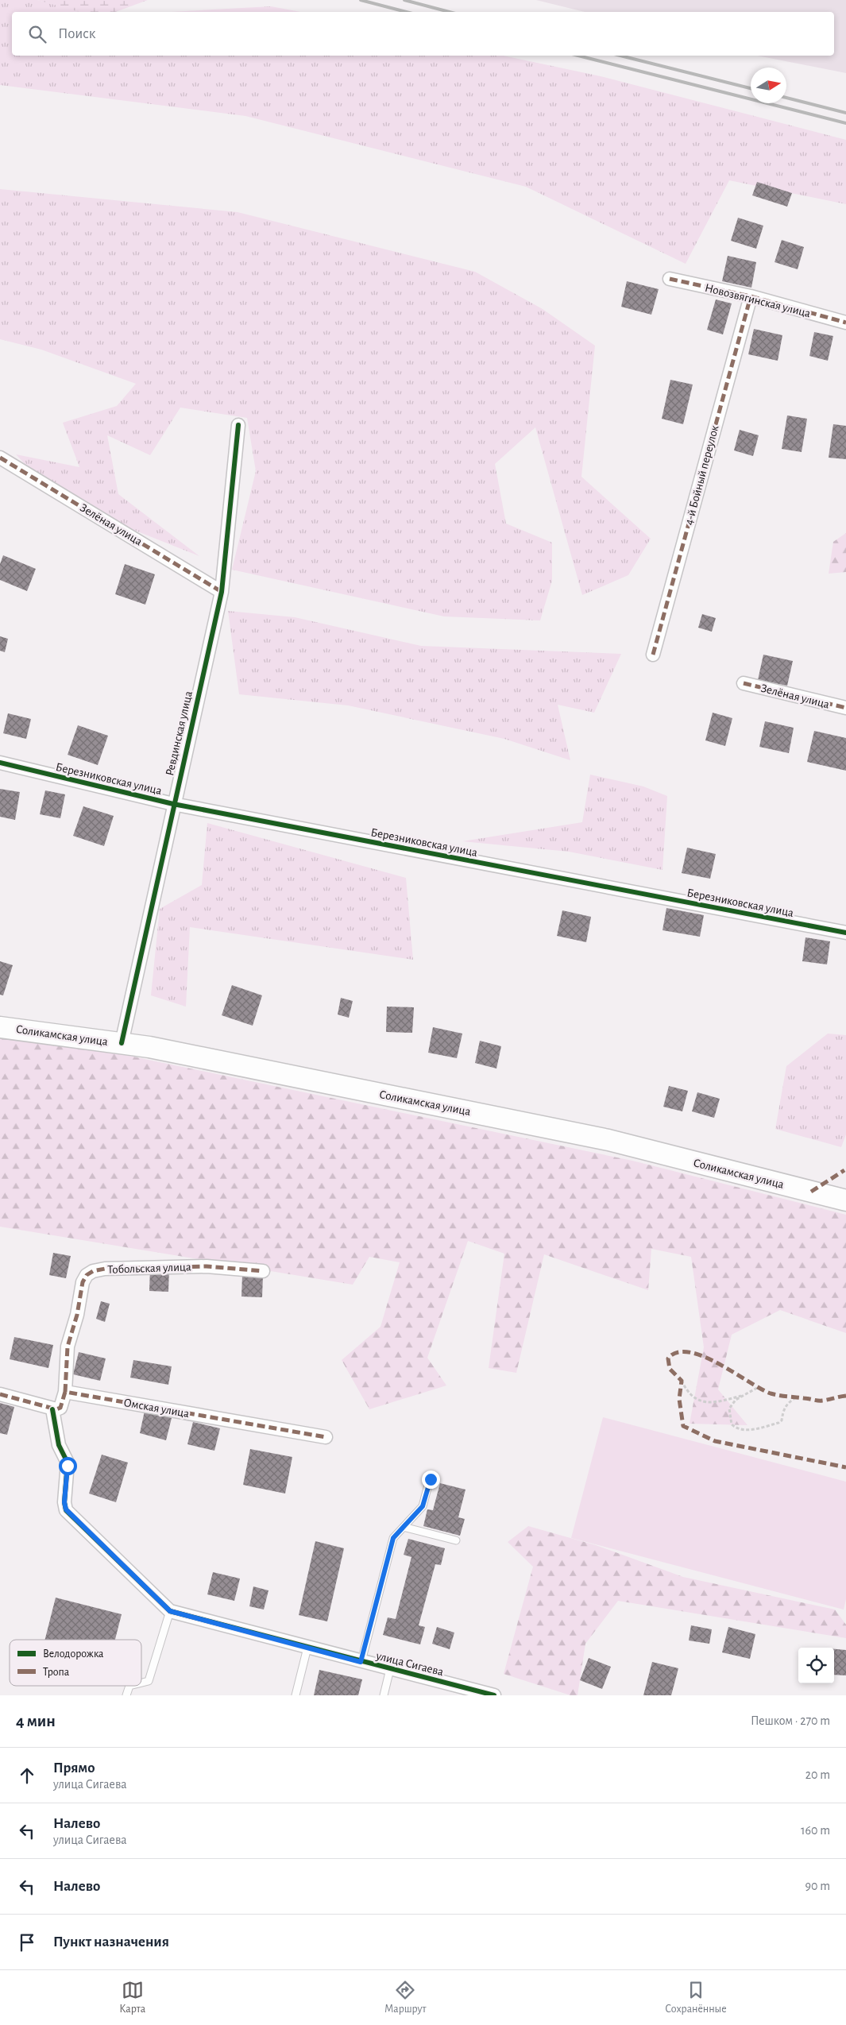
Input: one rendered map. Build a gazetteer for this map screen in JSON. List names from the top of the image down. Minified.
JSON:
{"streets":{"main road":["Соликамская улица"],"street":["Новозвягинская улица","4-й Бойный переулок","Зелёная улица","Ревдинская улица","Березниковская улица","Тобольская улица","Омская улица","улица Сигаева"]},"crossings":[["Новозвягинская улица","4-й Бойный переулок"],["Зелёная улица","Ревдинская улица"],["Ревдинская улица","Березниковская улица"],["Ревдинская улица","Соликамская улица"],["Тобольская улица","Омская улица"]],"legend":["Велодорожка","Тропа"],"north":"right","page":{"search":"Поиск","heading":["4 мин","Пешком · 270 m"],"list":[["Прямо","улица Сигаева","20 m"],["Налево","улица Сигаева","160 m"],["Налево","90 m"],"Пункт назначения"],"nav":["Карта","Маршрут","Сохранённые"]}}
